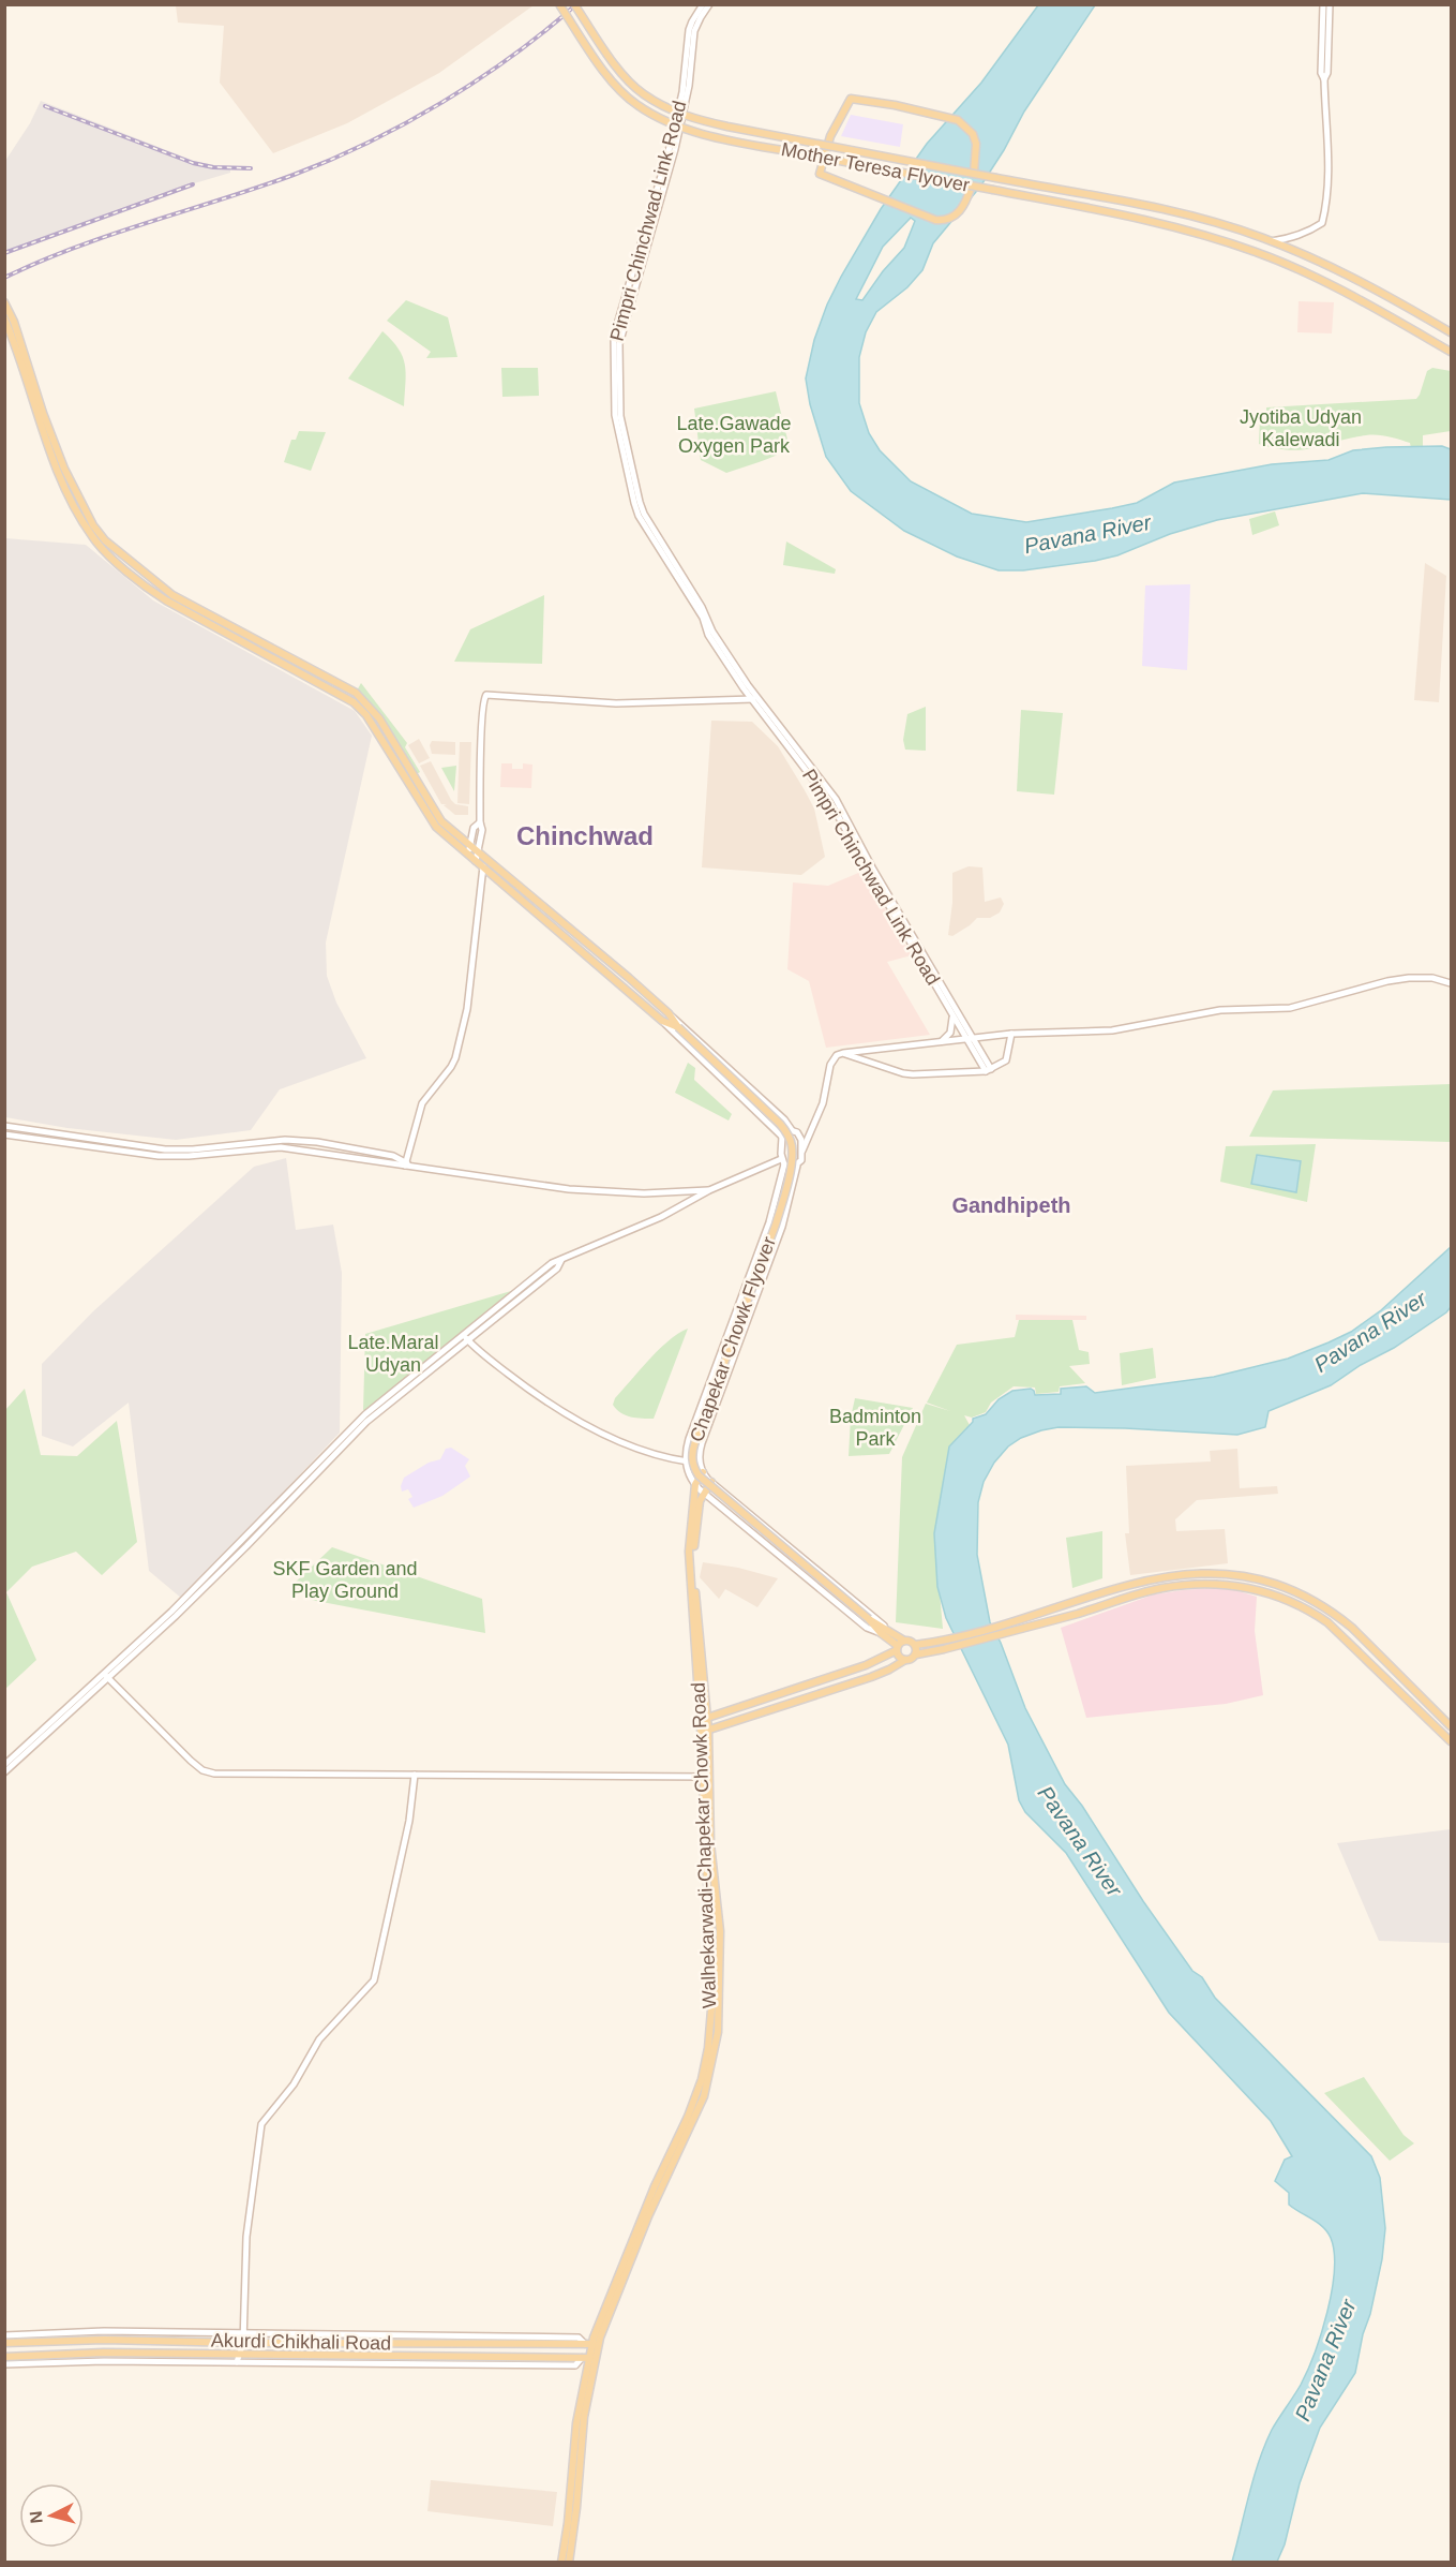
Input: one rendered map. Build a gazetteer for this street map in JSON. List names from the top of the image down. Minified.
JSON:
{"streets":{"main road":["Mother Teresa Flyover","Chapekar Chowk Flyover","Walhekarwadi-Chapekar Chowk Road","Akurdi Chikhali Road"],"street":["Pimpri Chinchwad Link Road"]},"crossings":[["Walhekarwadi-Chapekar Chowk Road","Akurdi Chikhali Road"]],"districts":["Chinchwad","Gandhipeth"],"water":["Pavana River"],"parks":["Jyotiba Udyan Kalewadi","Late.Gawade Oxygen Park","Late.Maral Udyan","Badminton Park","SKF Garden and Play Ground"],"north":"left"}
